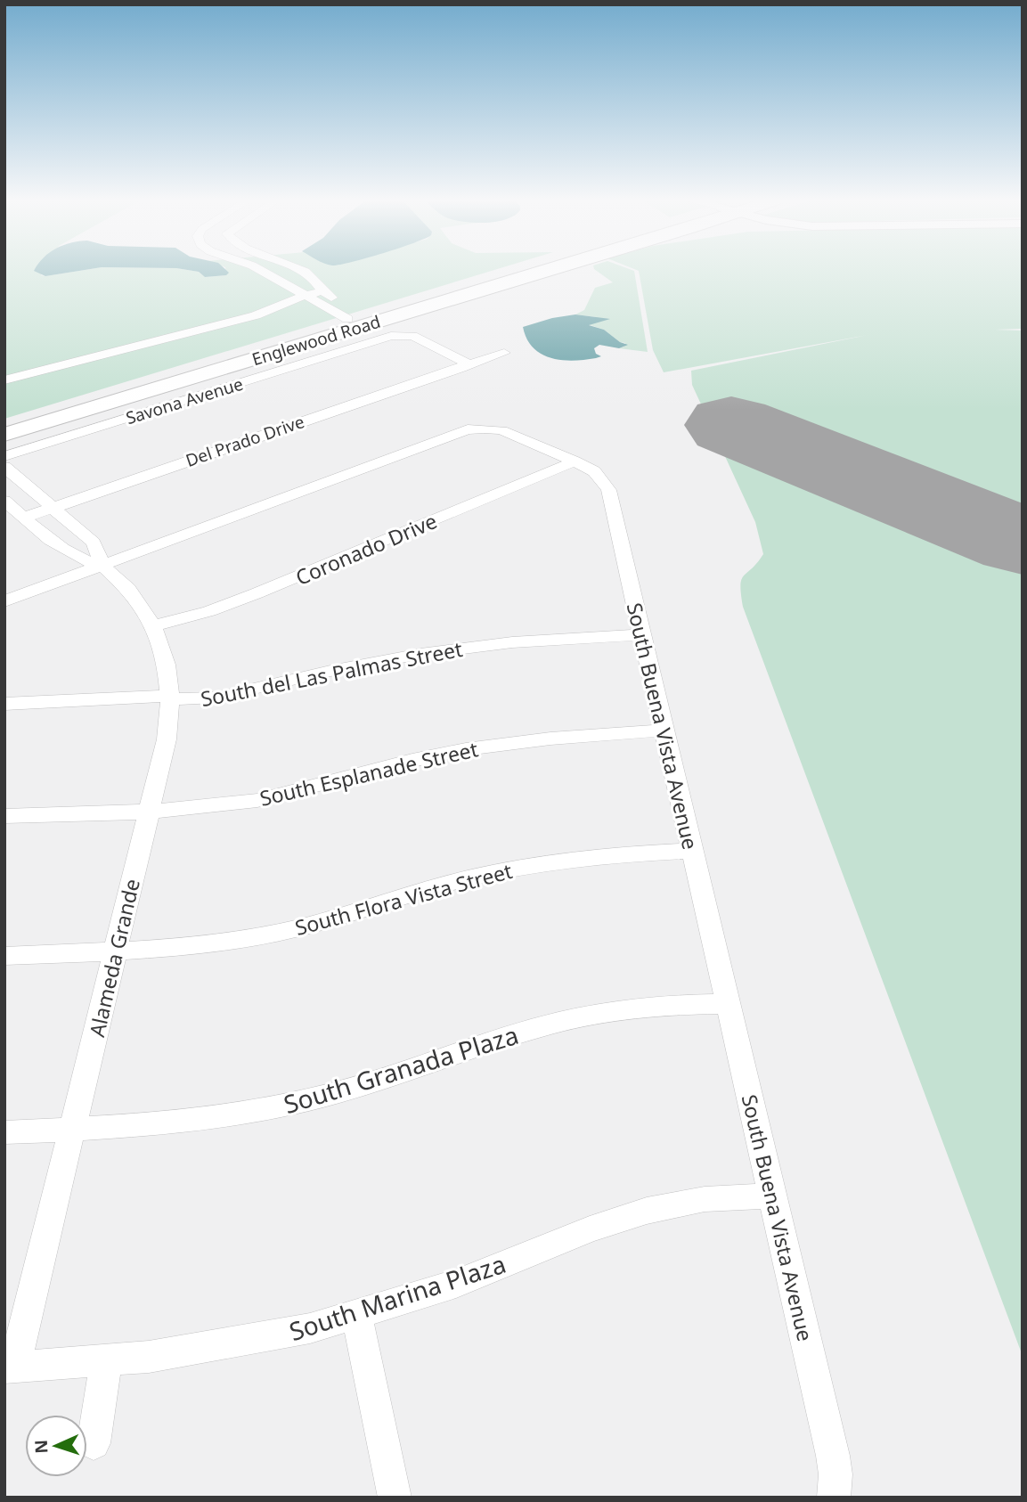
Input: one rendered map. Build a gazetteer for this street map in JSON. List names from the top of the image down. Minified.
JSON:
{"streets":{"main road":["Englewood Road"],"street":["Savona Avenue","Del Prado Drive","Coronado Drive","South del Las Palmas Street","South Buena Vista Avenue","South Esplanade Street","South Flora Vista Street","Alameda Grande","South Granada Plaza","South Marina Plaza"]},"crossings":[["Savona Avenue","Del Prado Drive"],["Coronado Drive","South Buena Vista Avenue"],["Coronado Drive","Alameda Grande"],["South del Las Palmas Street","South Buena Vista Avenue"],["South del Las Palmas Street","Alameda Grande"],["South Buena Vista Avenue","South Esplanade Street"],["South Buena Vista Avenue","South Flora Vista Street"],["South Buena Vista Avenue","Alameda Grande"],["South Buena Vista Avenue","South Granada Plaza"],["South Buena Vista Avenue","South Marina Plaza"],["South Esplanade Street","Alameda Grande"],["South Flora Vista Street","Alameda Grande"],["Alameda Grande","South Granada Plaza"],["Alameda Grande","South Marina Plaza"]],"north":"left"}
